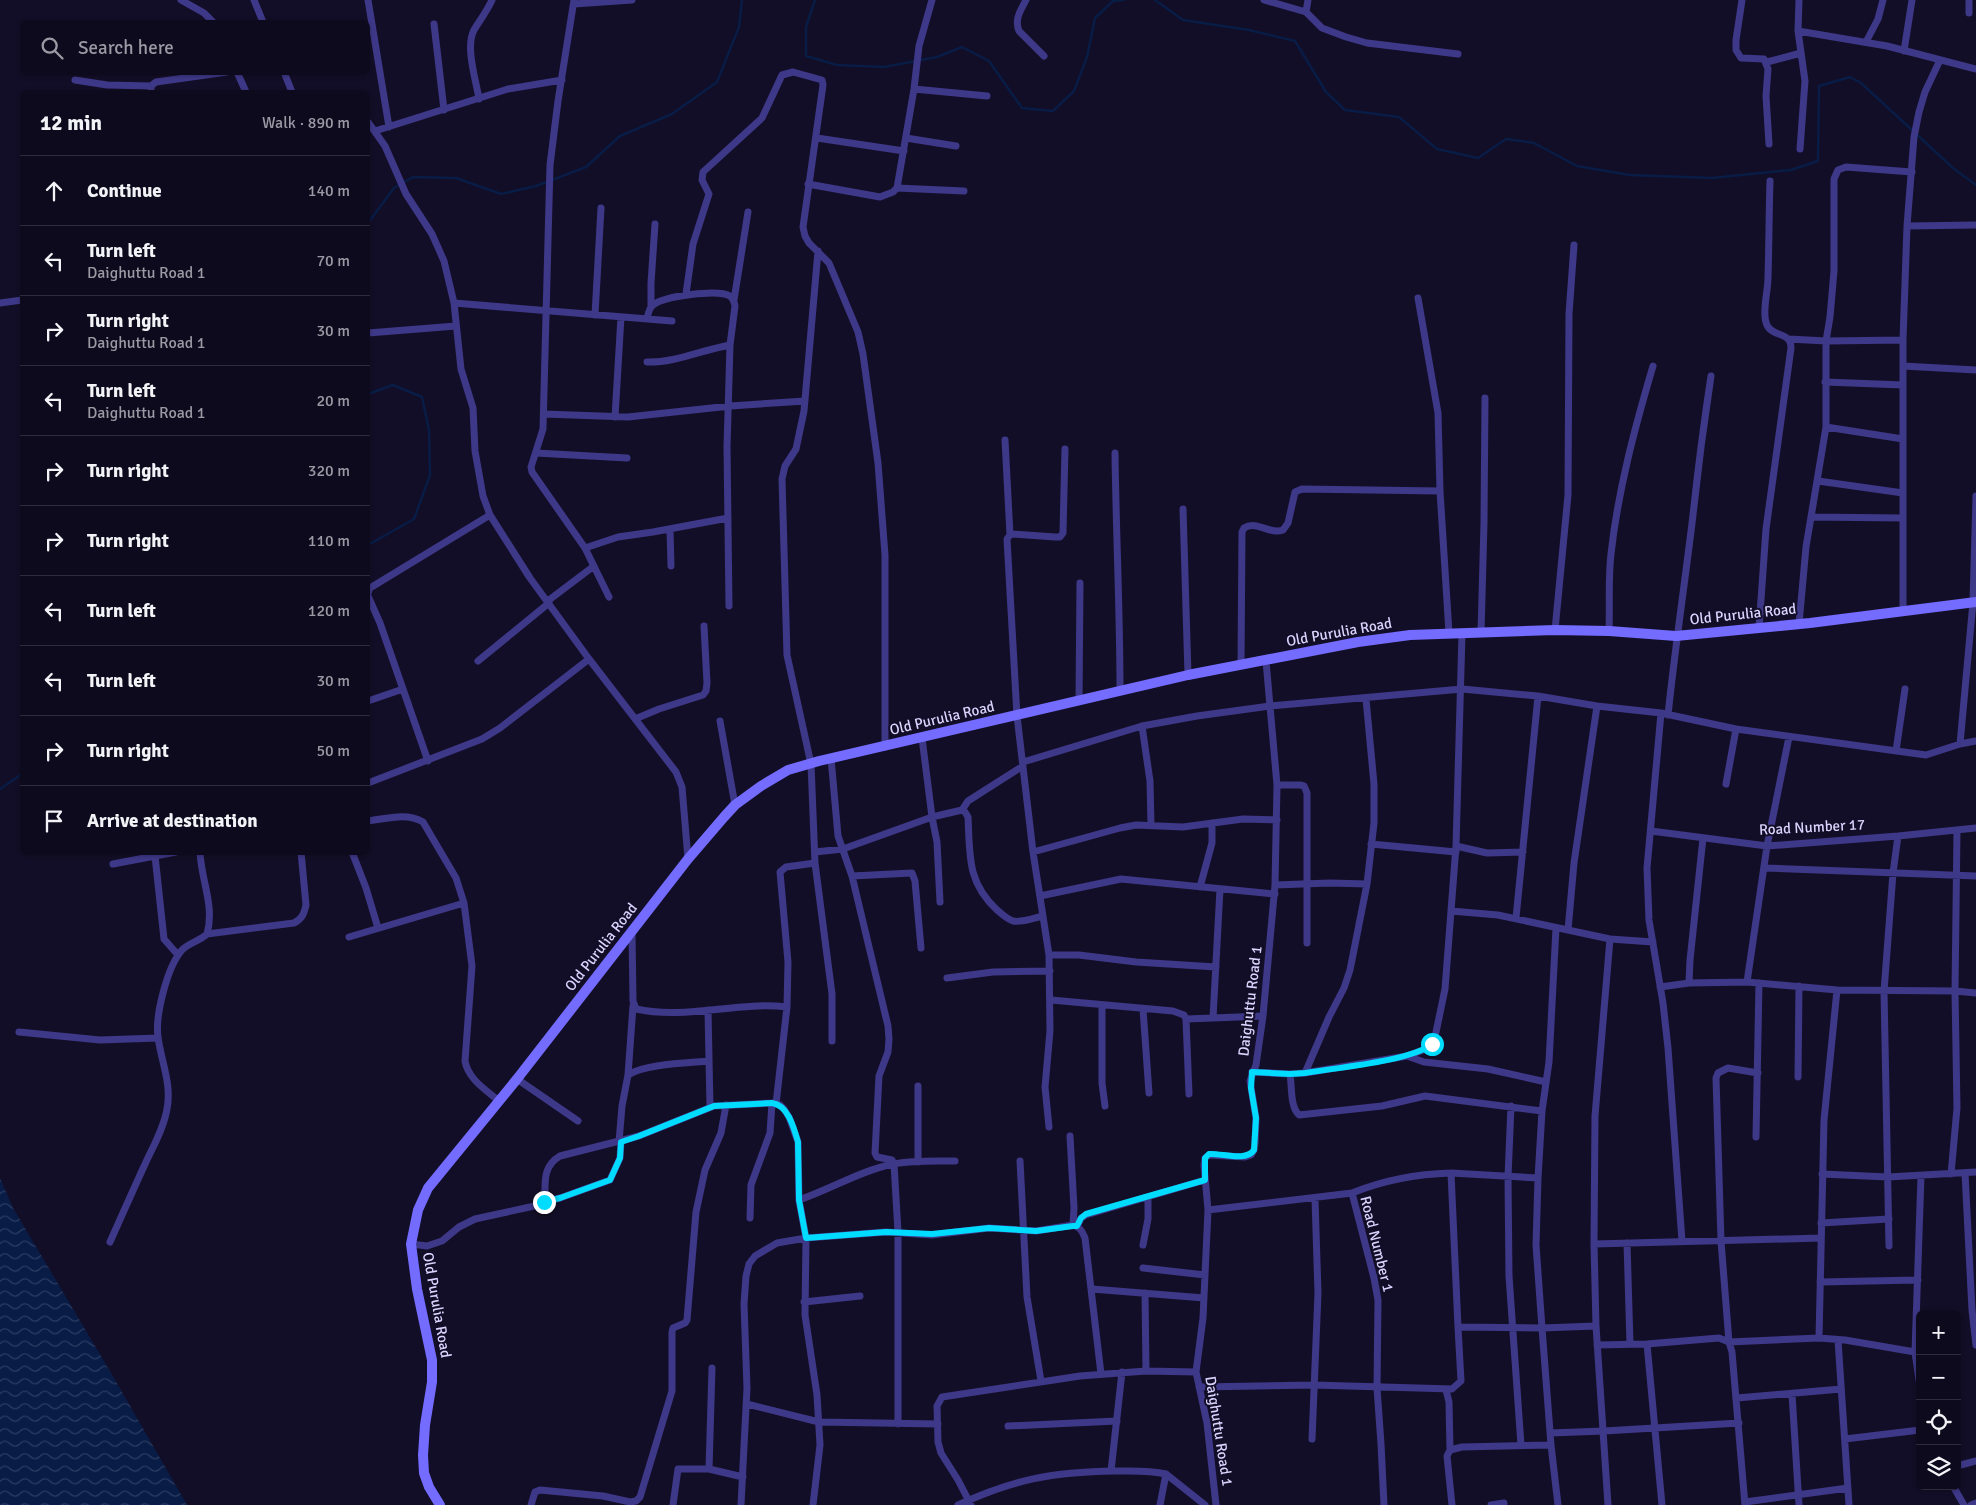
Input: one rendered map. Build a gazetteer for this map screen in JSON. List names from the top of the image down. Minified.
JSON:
{"streets":{"main road":["Old Purulia Road"],"street":["Road Number 17","Daighuttu Road 1","Road Number 1"]},"crossings":[["Old Purulia Road","Daighuttu Road 1"],["Daighuttu Road 1","Road Number 1"]],"page":{"search":"Search here","heading":["12 min","Walk · 890 m"],"list":[["Continue","140 m"],["Turn left","Daighuttu Road 1","70 m"],["Turn right","Daighuttu Road 1","30 m"],["Turn left","Daighuttu Road 1","20 m"],["Turn right","320 m"],["Turn right","110 m"],["Turn left","120 m"],["Turn left","30 m"],["Turn right","50 m"],"Arrive at destination"],"map_buttons":["+","−"]}}
